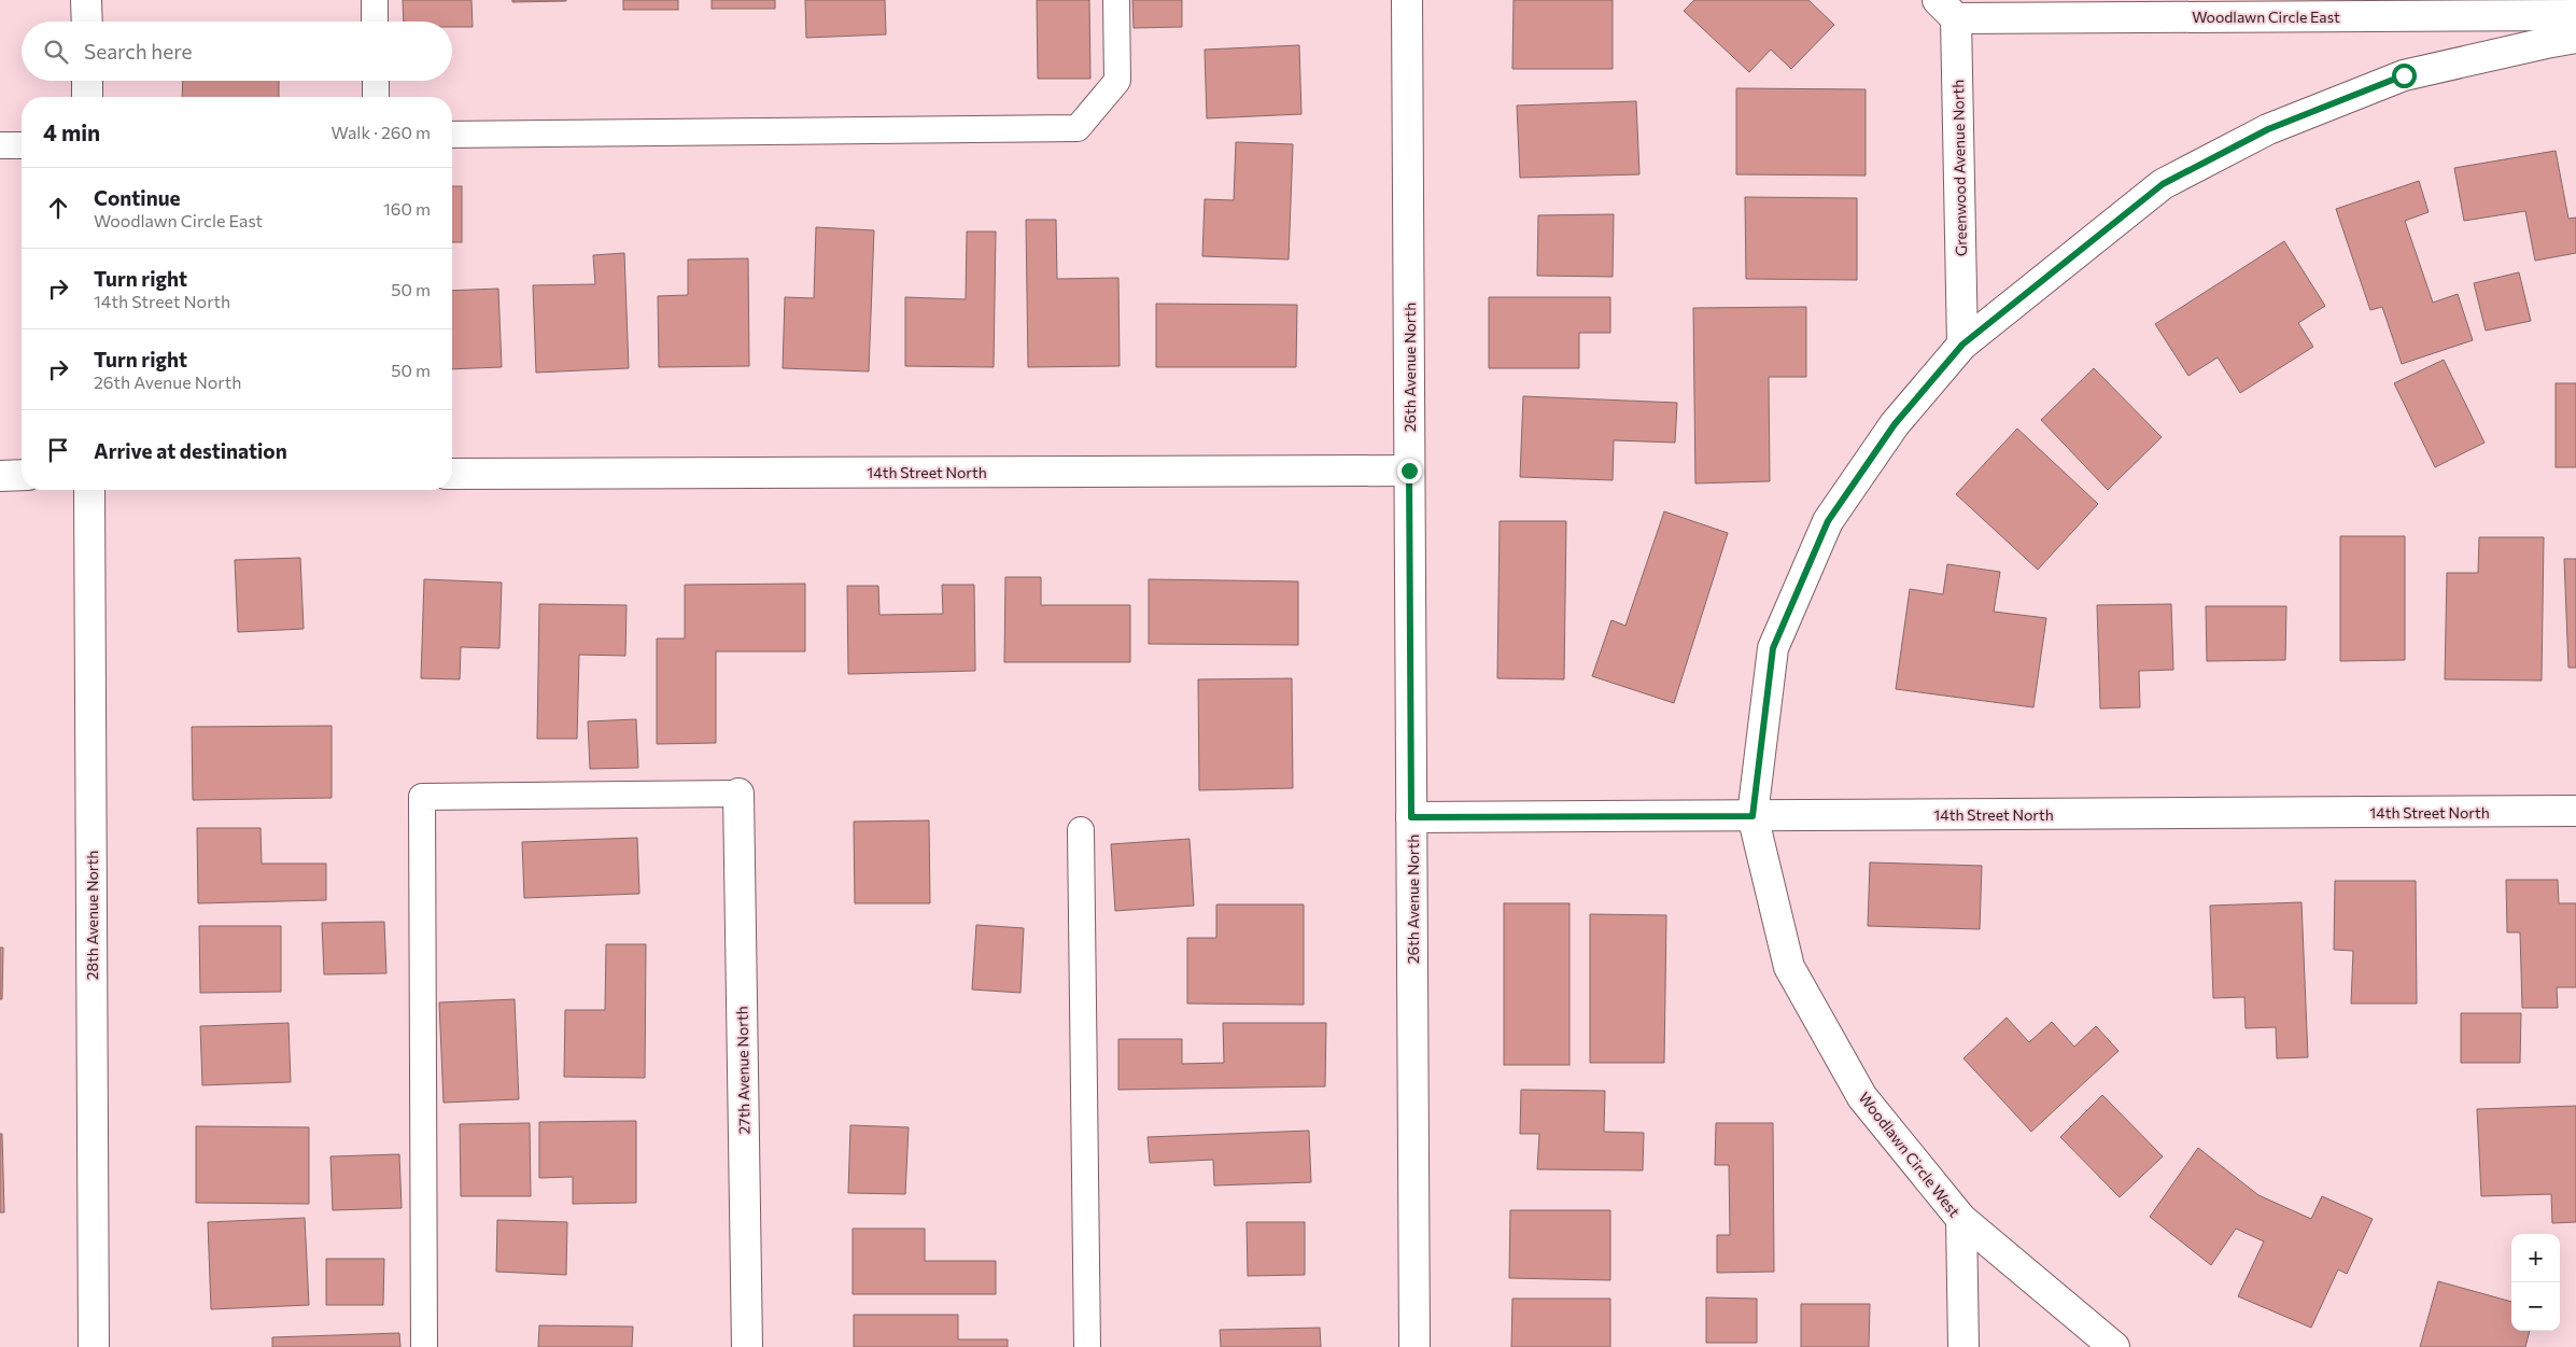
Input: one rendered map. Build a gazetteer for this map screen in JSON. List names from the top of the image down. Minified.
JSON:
{"streets":{"street":["Woodlawn Circle East","Greenwood Avenue North","26th Avenue North","14th Street North","28th Avenue North","27th Avenue North","Woodlawn Circle West"]},"crossings":[["Woodlawn Circle East","Greenwood Avenue North"],["26th Avenue North","14th Street North"],["14th Street North","Woodlawn Circle West"]],"page":{"search":"Search here","heading":["4 min","Walk · 260 m"],"list":[["Continue","Woodlawn Circle East","160 m"],["Turn right","14th Street North","50 m"],["Turn right","26th Avenue North","50 m"],"Arrive at destination"],"map_buttons":["+","−"]}}
